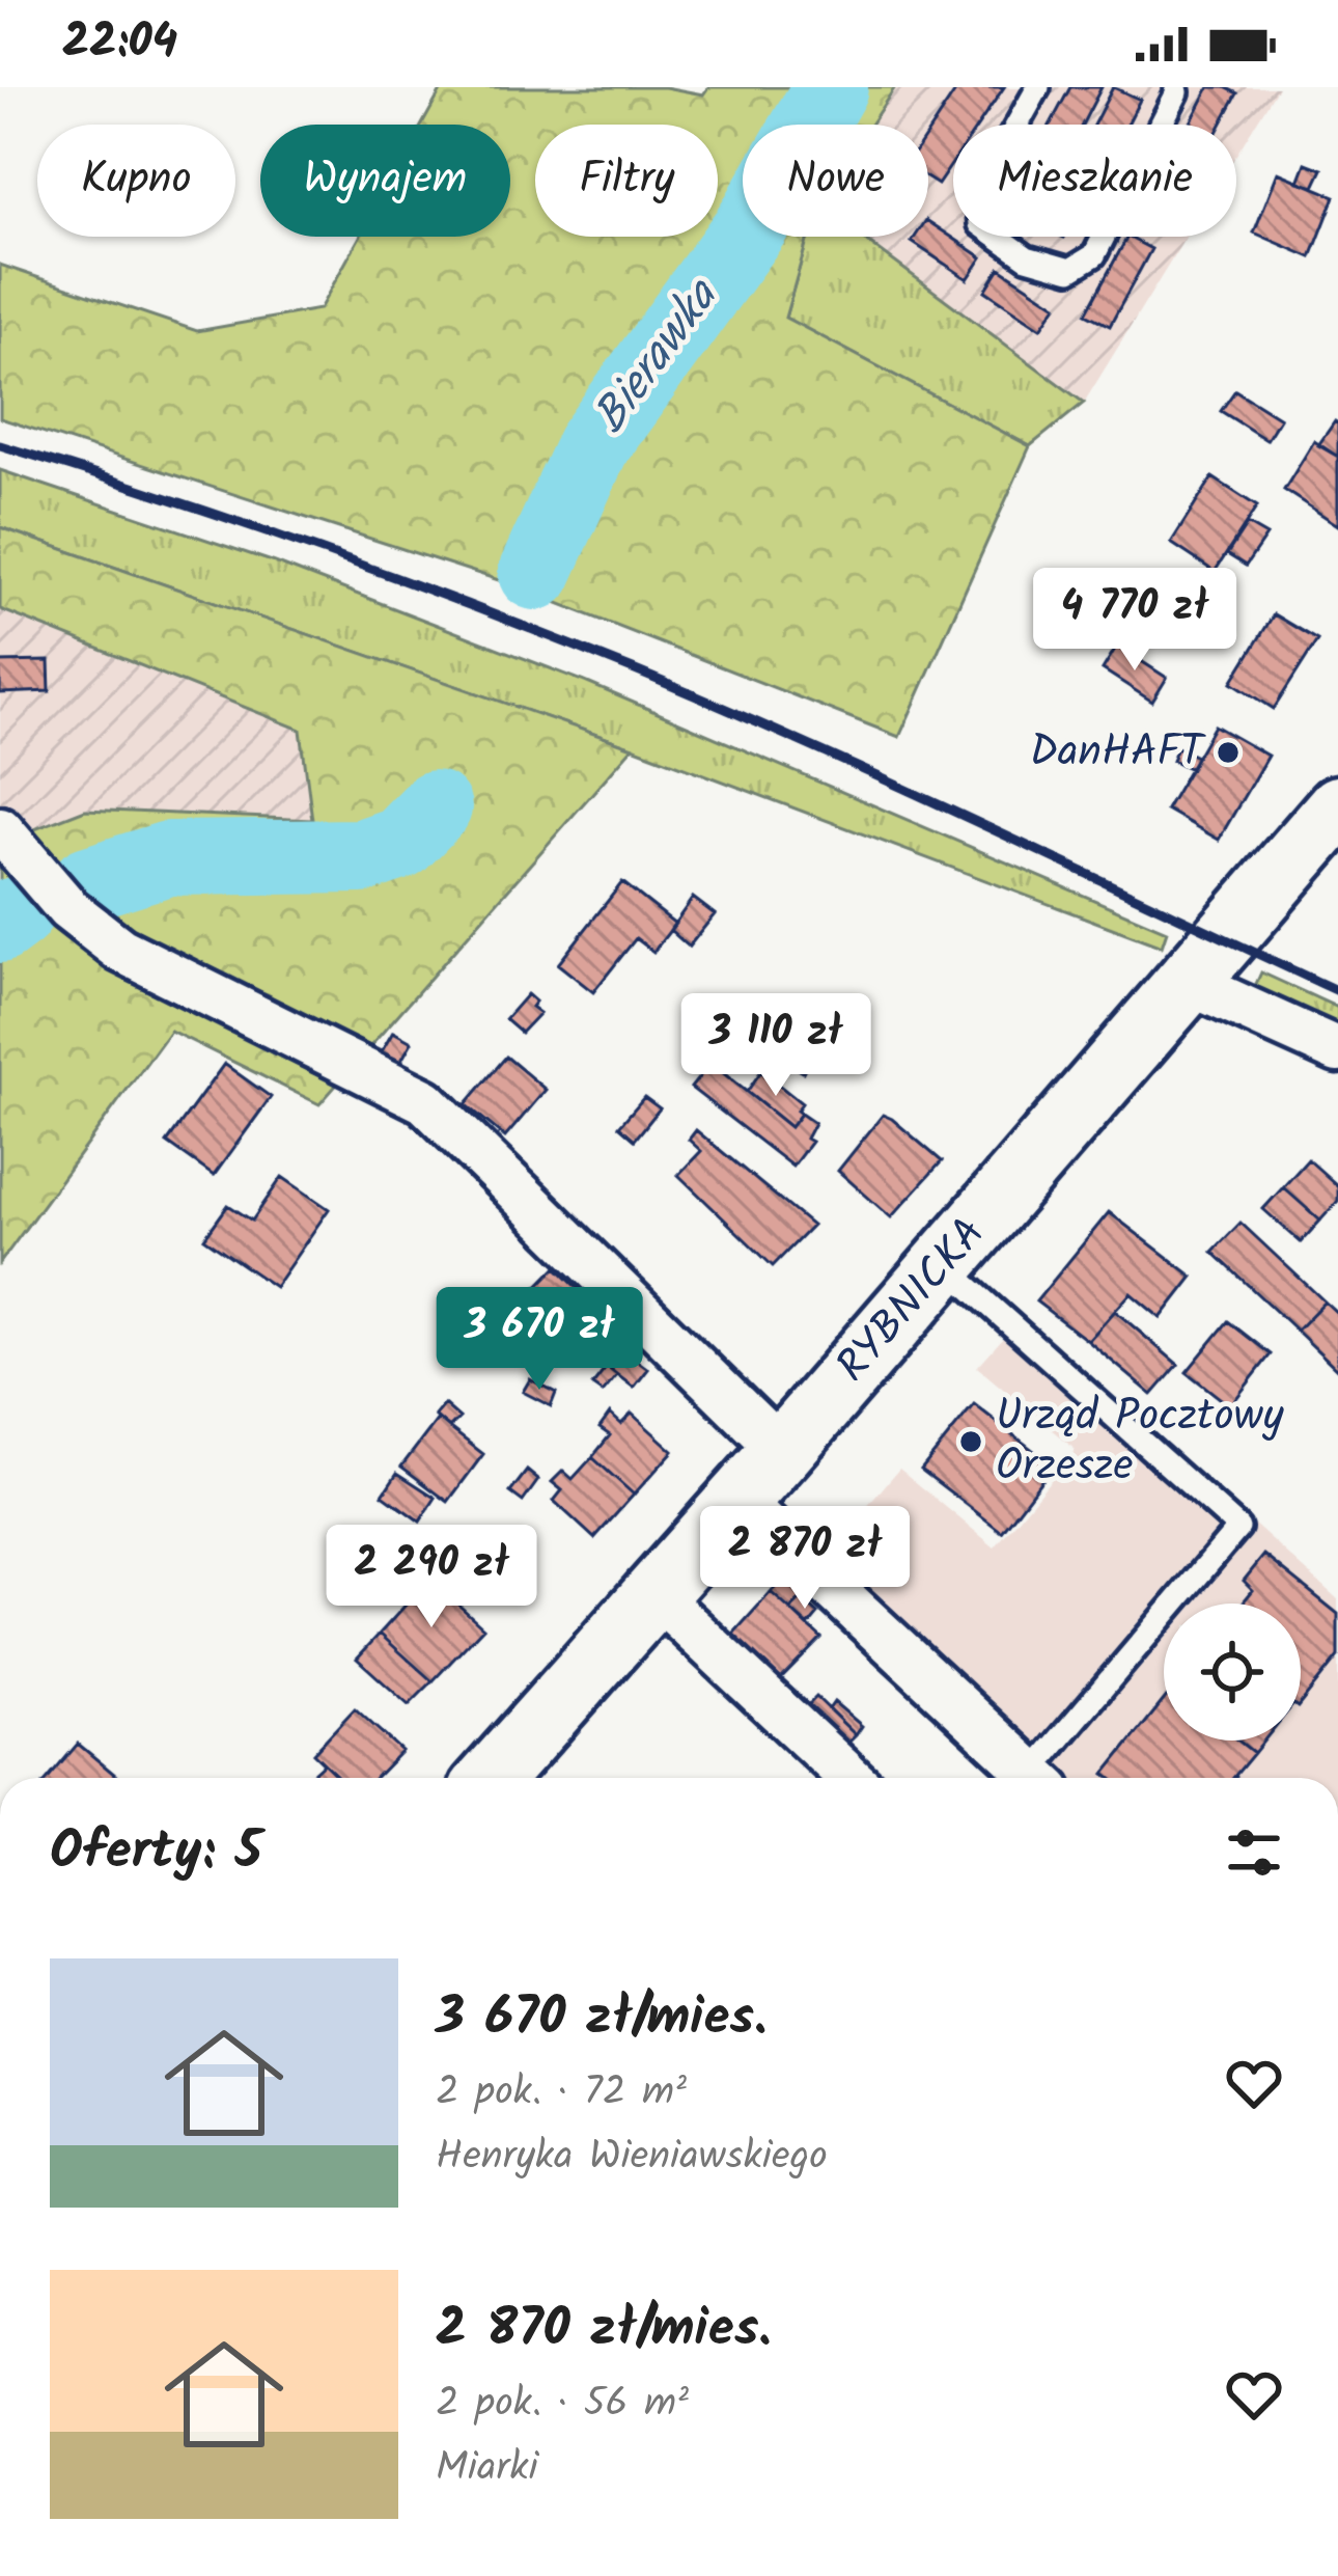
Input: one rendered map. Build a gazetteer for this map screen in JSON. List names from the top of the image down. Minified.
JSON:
{"streets":{"main road":["RYBNICKA"]},"water":["Bierawka"],"places":["DanHAFT","Urząd Pocztowy Orzesze"],"page":{"status":"22:04","chip":["Kupno","Wynajem","Filtry","Nowe","Mieszkanie"],"price":["4 770 zł","3 110 zł","3 670 zł","2 870 zł","2 290 zł"],"heading":"Oferty: 5","list":[{"name":"3 670 zł/mies.","note":"2 pok. · 72 m² · Henryka Wieniawskiego"},{"name":"2 870 zł/mies.","note":"2 pok. · 56 m² · Miarki"}]}}
